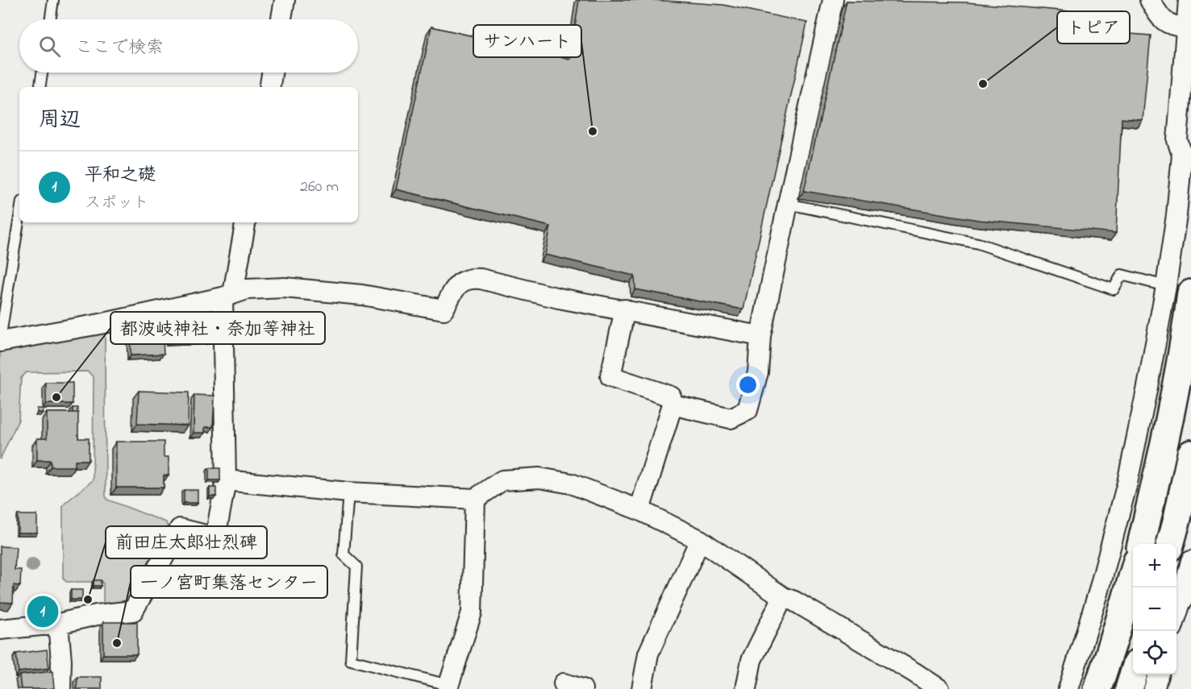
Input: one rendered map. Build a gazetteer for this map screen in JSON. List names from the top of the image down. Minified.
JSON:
{"places":["トピア","サンハート","都波岐神社・奈加等神社","前田庄太郎壮烈碑","一ノ宮町集落センター"],"page":{"search":"ここで検索","heading":"周辺","list":[{"mark":"1","name":"平和之礎","note":"スポット","value":"260 m"}],"map_buttons":["+","−"],"pins":"1"}}
